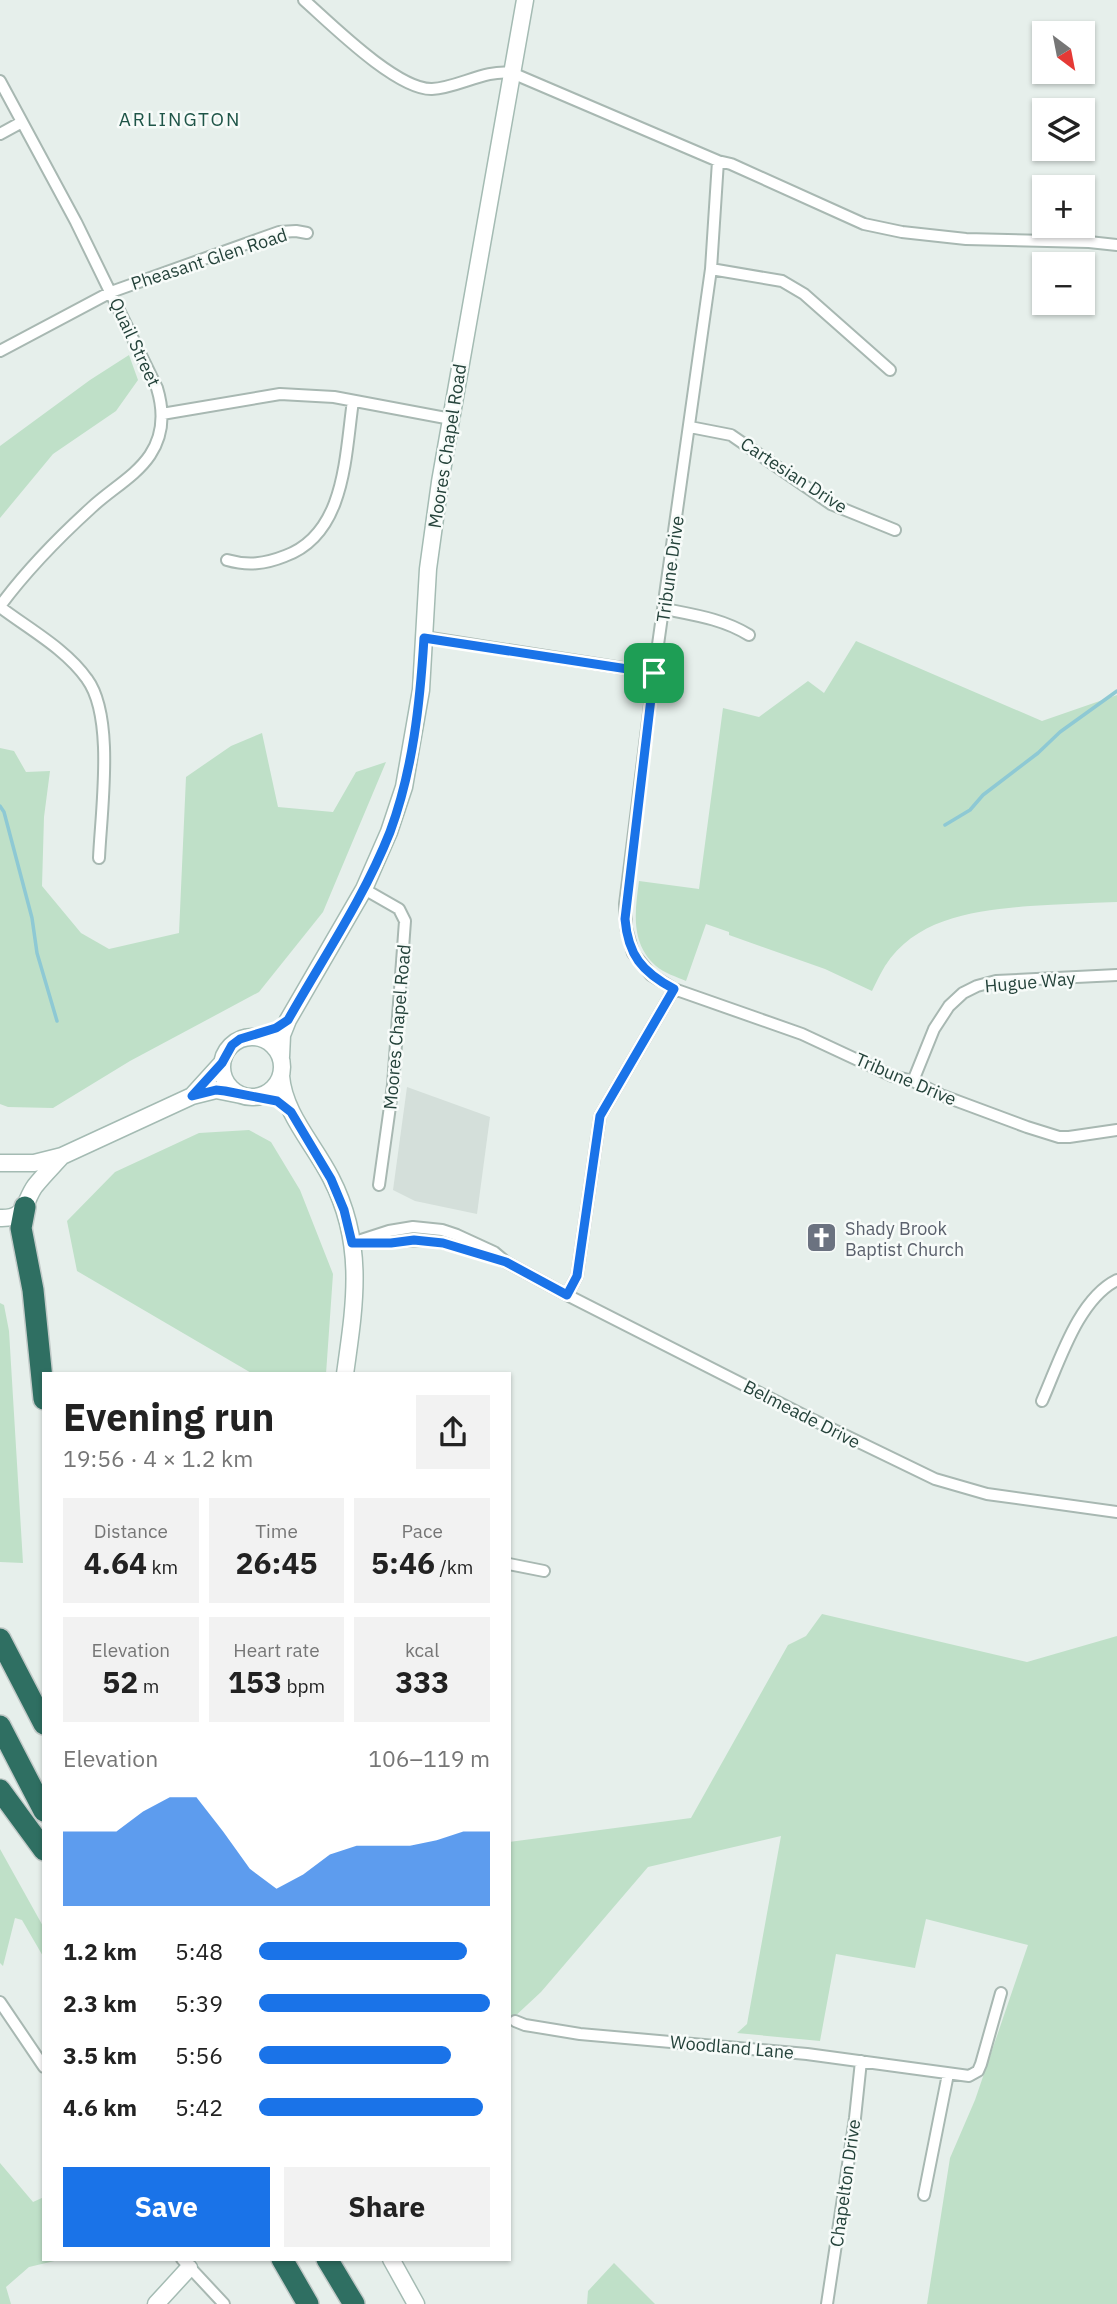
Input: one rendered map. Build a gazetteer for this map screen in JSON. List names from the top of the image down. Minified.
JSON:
{"streets":{"main road":["Moores Chapel Road"],"street":["Pheasant Glen Road","Quail Street","Cartesian Drive","Tribune Drive","Hugue Way","Belmeade Drive","Woodland Lane","Chapelton Drive"]},"crossings":[["Pheasant Glen Road","Quail Street"],["Cartesian Drive","Tribune Drive"],["Tribune Drive","Hugue Way"],["Woodland Lane","Chapelton Drive"]],"districts":["ARLINGTON"],"places":{"church":["Shady Brook Baptist Church"]},"north":"bottom right","page":{"map_buttons":["+","−"],"heading":["Evening run","19:56 · 4 × 1.2 km"],"stats":[["Distance","4.64 km"],["Time","26:45"],["Pace","5:46 /km"],["Elevation","52 m"],["Heart rate","153 bpm"],["kcal","333"]],"chart":["Elevation","106–119 m"],"list":[{"name":"1.2 km","note":"5:48"},{"name":"2.3 km","note":"5:39"},{"name":"3.5 km","note":"5:56"},{"name":"4.6 km","note":"5:42"}],"buttons":["Save","Share"]}}
